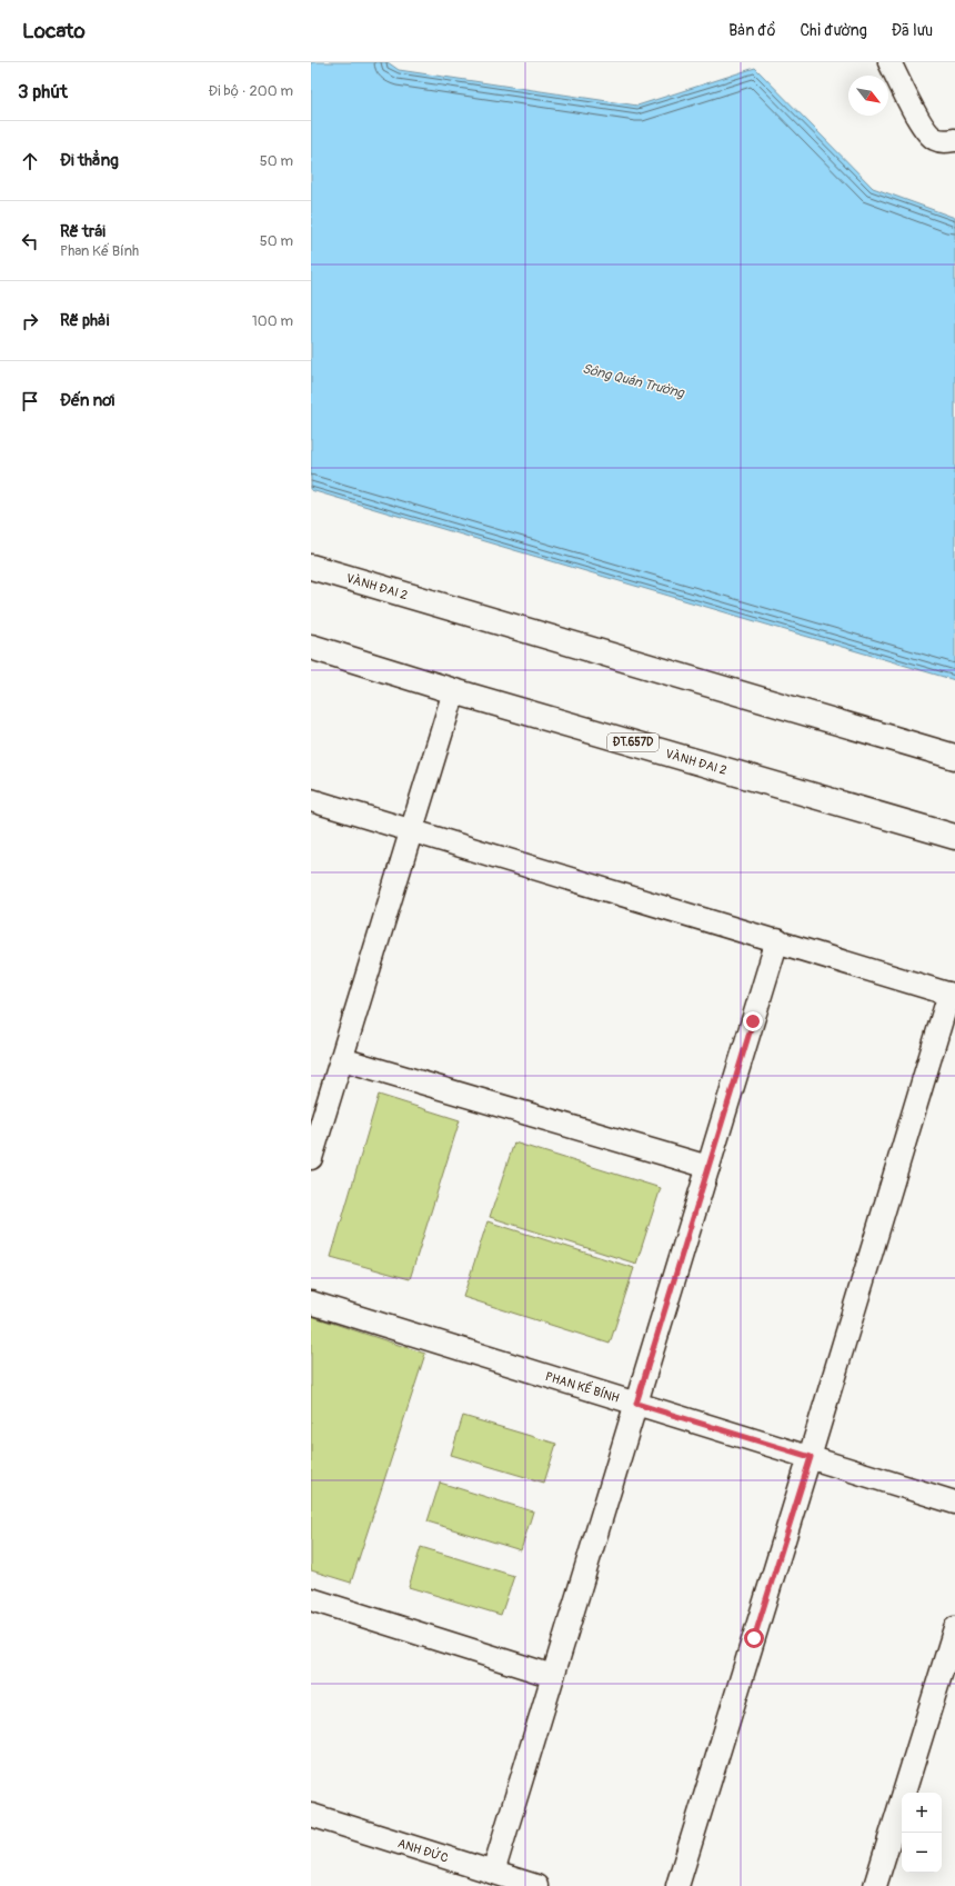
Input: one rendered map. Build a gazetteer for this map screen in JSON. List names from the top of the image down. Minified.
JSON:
{"streets":{"main road":["VÀNH ĐAI 2","ĐT.657D"],"street":["PHAN KẾ BÍNH","ANH ĐỨC"]},"water":["Sông Quán Trường"],"north":"bottom right","page":{"header":"Locato","nav":["Bản đồ","Chỉ đường","Đã lưu"],"heading":["3 phút","Đi bộ · 200 m"],"list":[["Đi thẳng","50 m"],["Rẽ trái","Phan Kế Bính","50 m"],["Rẽ phải","100 m"],"Đến nơi"],"map_buttons":["+","−"]}}
